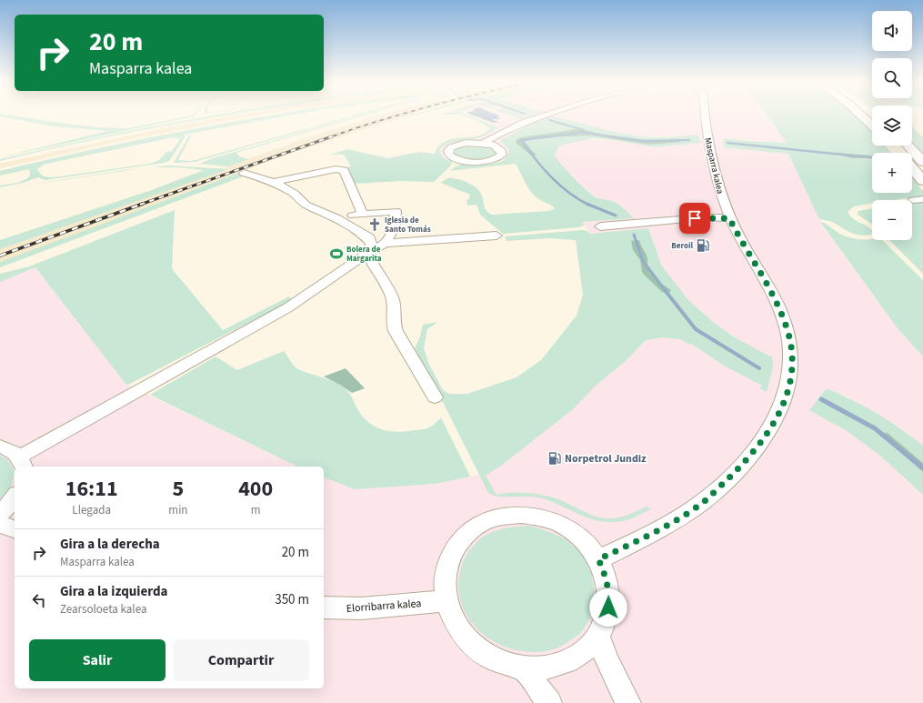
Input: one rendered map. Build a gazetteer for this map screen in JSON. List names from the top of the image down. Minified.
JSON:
{"streets":{"street":["Masparra kalea","Elorribarra kalea"]},"places":{"church":["Iglesia de Santo Tomás"],"fuel station":["Beroil","Norpetrol Jundiz"],"sports":["Bolera de Margarita"]},"page":{"map_buttons":["+","−"],"turn":["20 m","Masparra kalea"],"eta":["16:11","Llegada","5","min","400","m"],"list":[{"name":"Gira a la derecha","note":"Masparra kalea","value":"20 m"},{"name":"Gira a la izquierda","note":"Zearsoloeta kalea","value":"350 m"}],"buttons":["Salir","Compartir"]}}
